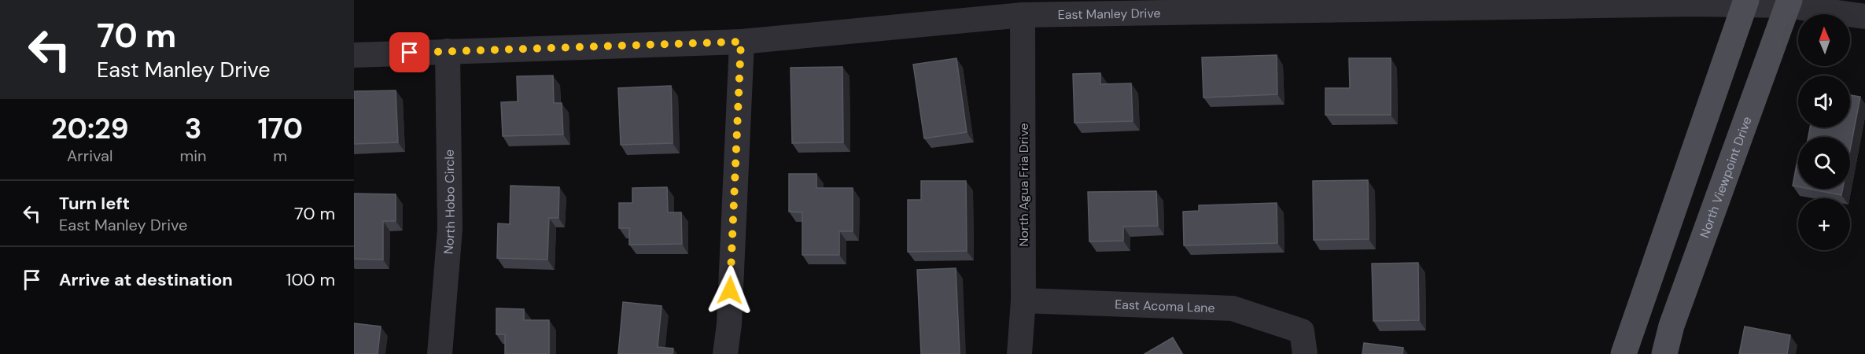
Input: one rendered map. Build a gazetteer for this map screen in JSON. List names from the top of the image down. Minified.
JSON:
{"streets":{"main road":["North Viewpoint Drive"],"street":["East Manley Drive","North Agua Fria Drive","North Hobo Circle","East Acoma Lane"]},"crossings":[["East Manley Drive","North Viewpoint Drive"],["East Manley Drive","North Agua Fria Drive"],["East Manley Drive","North Hobo Circle"],["North Agua Fria Drive","East Acoma Lane"]],"north":"top","page":{"turn":["70 m","East Manley Drive"],"map_buttons":"+","eta":["20:29","Arrival","3","min","170","m"],"list":[{"name":"Turn left","note":"East Manley Drive","value":"70 m"},{"name":"Arrive at destination","value":"100 m"}]}}
